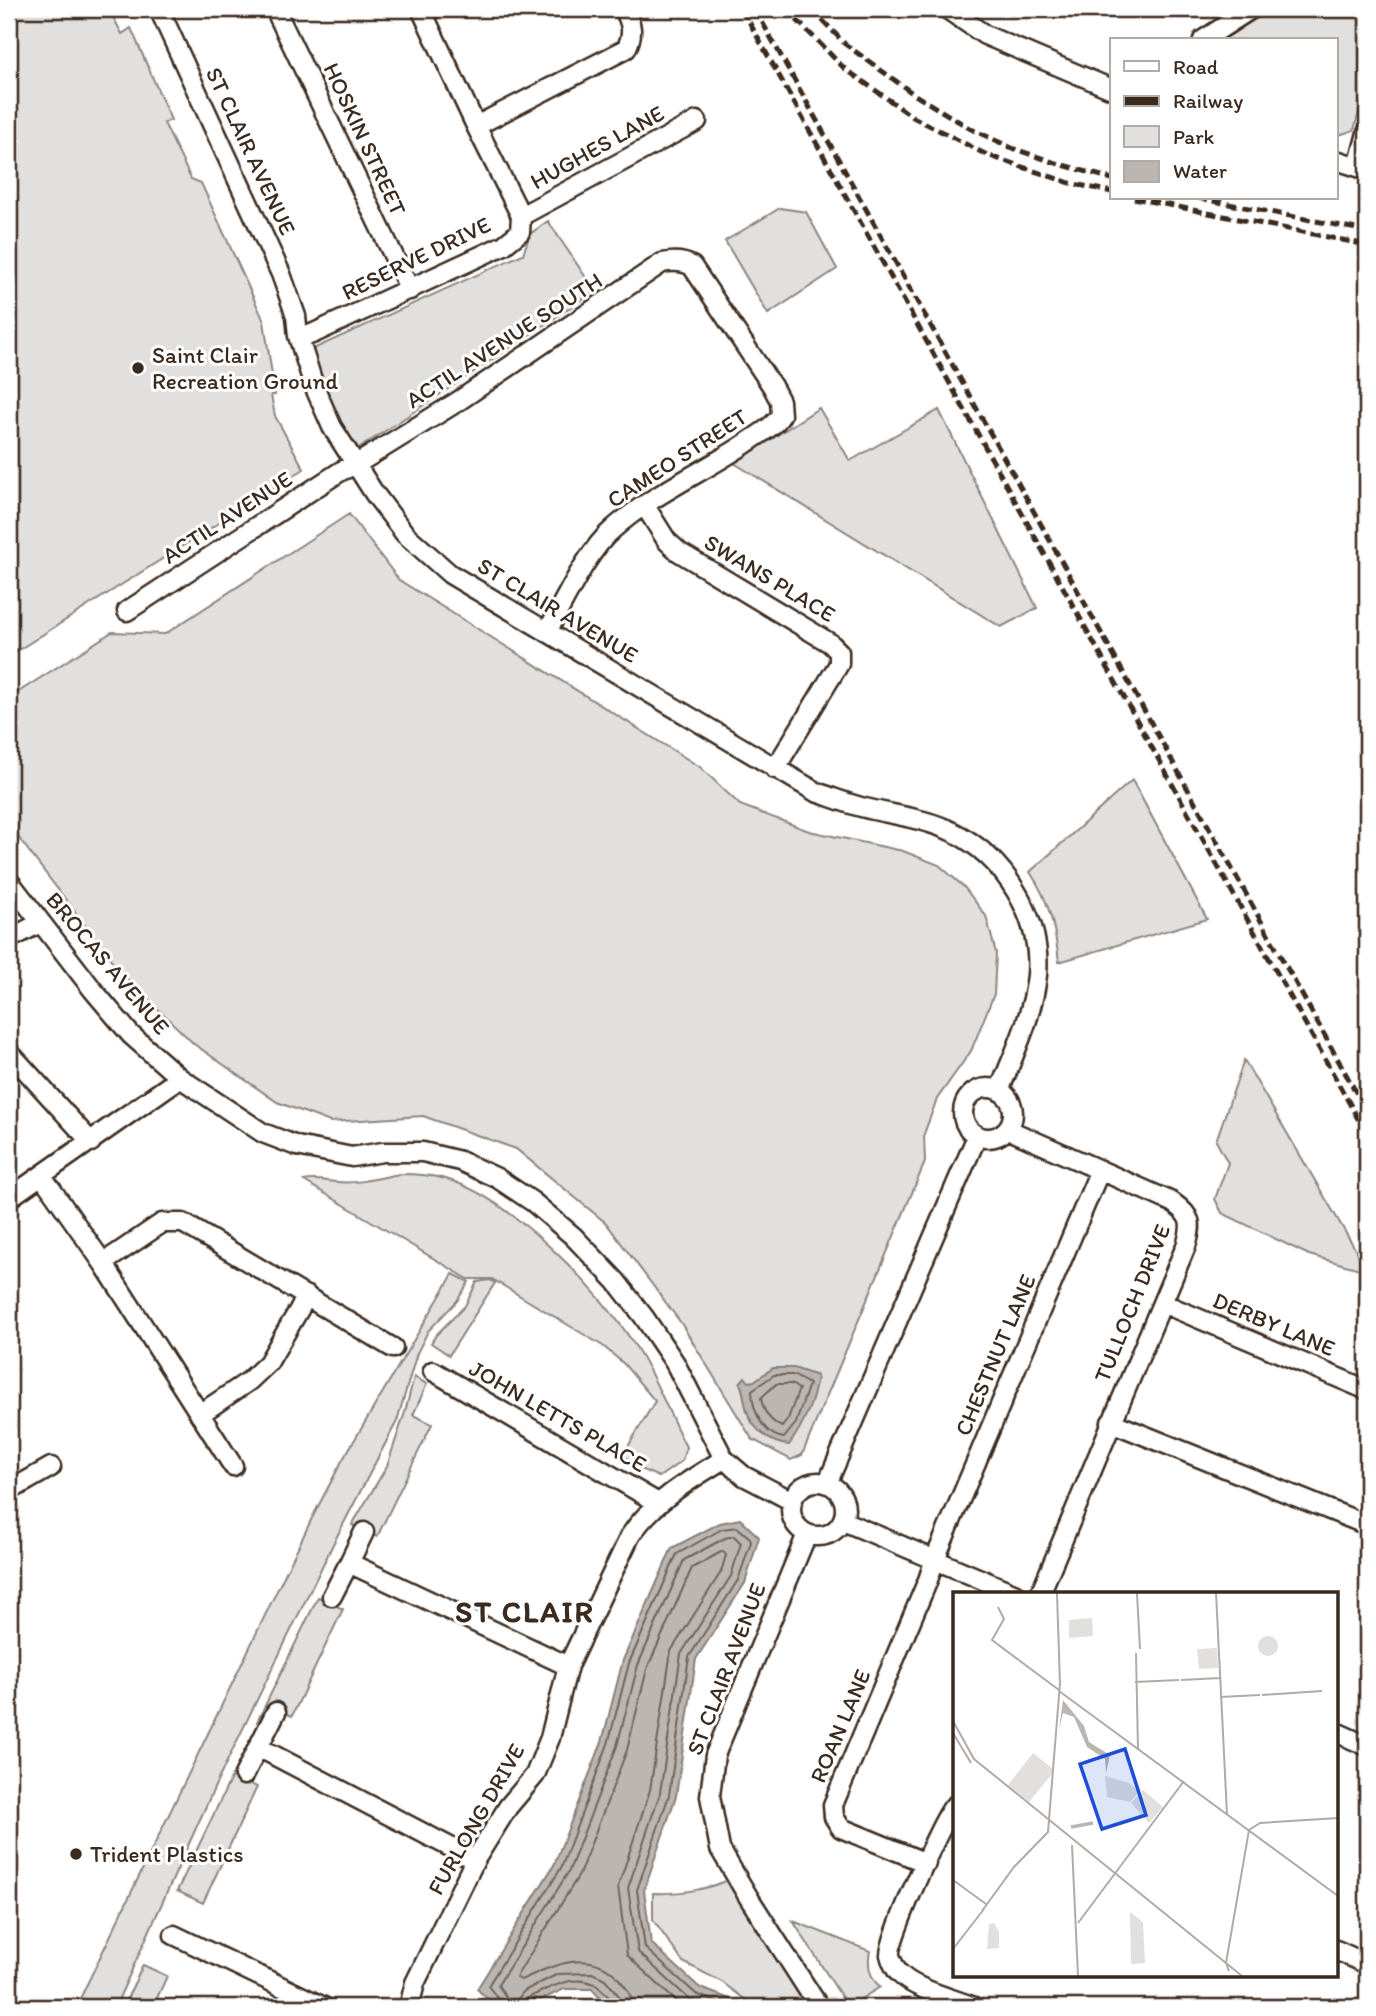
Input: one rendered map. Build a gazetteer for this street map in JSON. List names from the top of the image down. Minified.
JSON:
{"streets":{"street":["HOSKIN STREET","HUGHES LANE","ST CLAIR AVENUE","RESERVE DRIVE","ACTIL AVENUE SOUTH","CAMEO STREET","ACTIL AVENUE","SWANS PLACE","BROCAS AVENUE","TULLOCH DRIVE","DERBY LANE","CHESTNUT LANE","JOHN LETTS PLACE","ROAN LANE","FURLONG DRIVE"]},"crossings":[["HOSKIN STREET","RESERVE DRIVE"],["HUGHES LANE","RESERVE DRIVE"],["ST CLAIR AVENUE","RESERVE DRIVE"],["ST CLAIR AVENUE","ACTIL AVENUE SOUTH"],["ST CLAIR AVENUE","CAMEO STREET"],["ST CLAIR AVENUE","ACTIL AVENUE"],["ST CLAIR AVENUE","SWANS PLACE"],["ST CLAIR AVENUE","BROCAS AVENUE"],["ST CLAIR AVENUE","TULLOCH DRIVE"],["ACTIL AVENUE SOUTH","CAMEO STREET"],["ACTIL AVENUE SOUTH","ACTIL AVENUE"],["CAMEO STREET","SWANS PLACE"],["BROCAS AVENUE","FURLONG DRIVE"],["TULLOCH DRIVE","DERBY LANE"],["TULLOCH DRIVE","CHESTNUT LANE"],["CHESTNUT LANE","ROAN LANE"],["JOHN LETTS PLACE","FURLONG DRIVE"]],"districts":["ST CLAIR"],"places":["Saint Clair Recreation Ground","Trident Plastics"],"legend":["Road","Railway","Park","Water"]}
